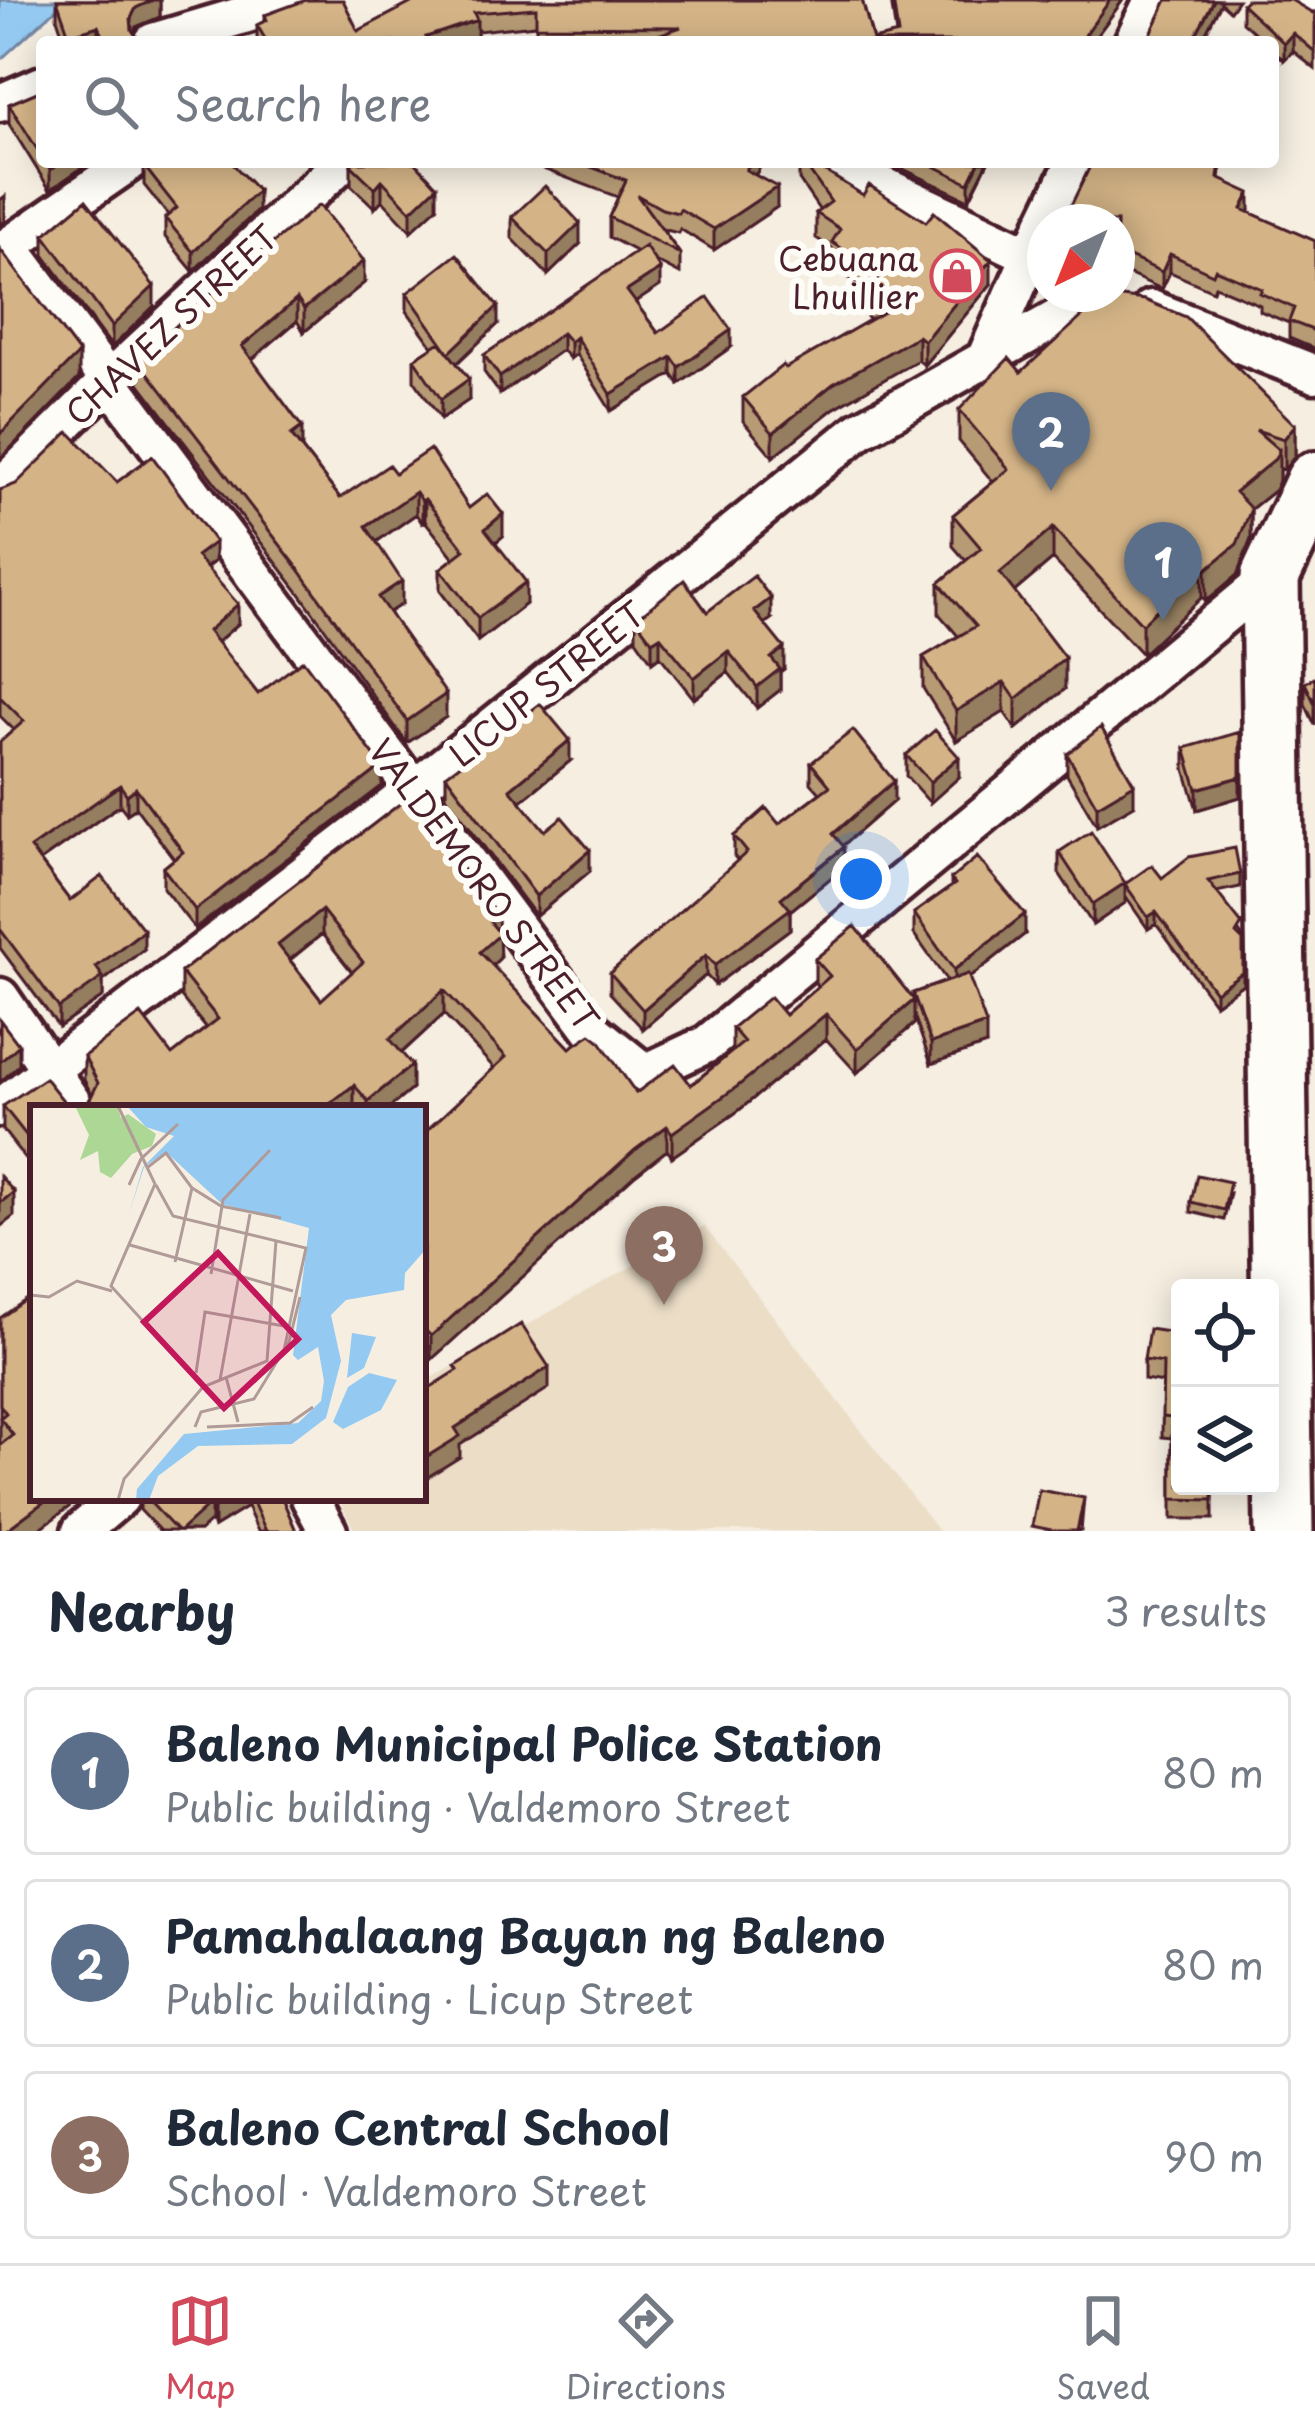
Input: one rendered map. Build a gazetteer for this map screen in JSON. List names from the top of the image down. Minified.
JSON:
{"streets":{"main road":["VALDEMORO STREET"],"street":["CHAVEZ STREET","LICUP STREET"]},"crossings":[["CHAVEZ STREET","VALDEMORO STREET"],["LICUP STREET","VALDEMORO STREET"]],"places":{"shop":["Cebuana Lhuillier"]},"north":"bottom left","page":{"search":"Search here","pins":["2","1","3"],"heading":["Nearby","3 results"],"list":[{"mark":"1","name":"Baleno Municipal Police Station","note":"Public building · Valdemoro Street","value":"80 m"},{"mark":"2","name":"Pamahalaang Bayan ng Baleno","note":"Public building · Licup Street","value":"80 m"},{"mark":"3","name":"Baleno Central School","note":"School · Valdemoro Street","value":"90 m"}],"nav":["Map","Directions","Saved"]}}
